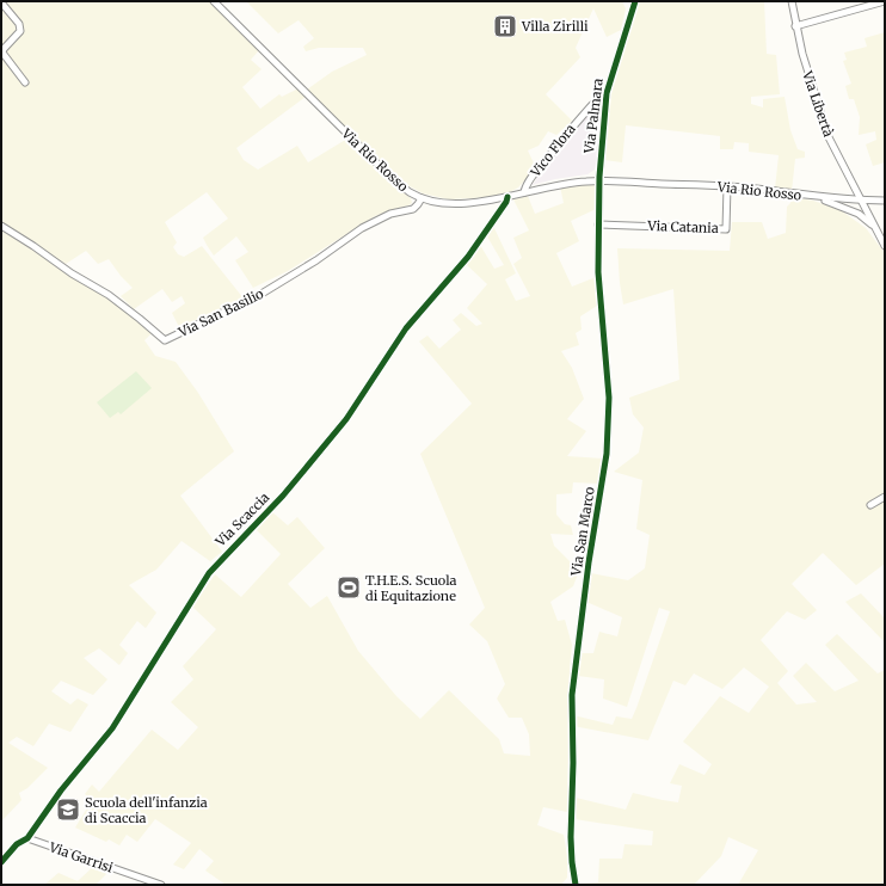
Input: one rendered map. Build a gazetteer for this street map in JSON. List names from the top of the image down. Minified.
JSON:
{"streets":{"street":["Via Libertà","Via Palmara","Vico Flora","Via Rio Rosso","Via Catania","Via San Basilio","Via Scaccia","Via San Marco","Via Garrisi"]},"crossings":[["Via Palmara","Vico Flora"],["Via Palmara","Via Rio Rosso"],["Via Palmara","Via San Marco"],["Vico Flora","Via Rio Rosso"],["Via Rio Rosso","Via Catania"],["Via Rio Rosso","Via San Basilio"],["Via Rio Rosso","Via Scaccia"],["Via Rio Rosso","Via San Marco"],["Via Catania","Via San Marco"],["Via Scaccia","Via Garrisi"]],"places":{"building":["Villa Zirilli"],"sports":["T.H.E.S. Scuola di Equitazione"],"school or university":["Scuola dell'infanzia di Scaccia"]}}
